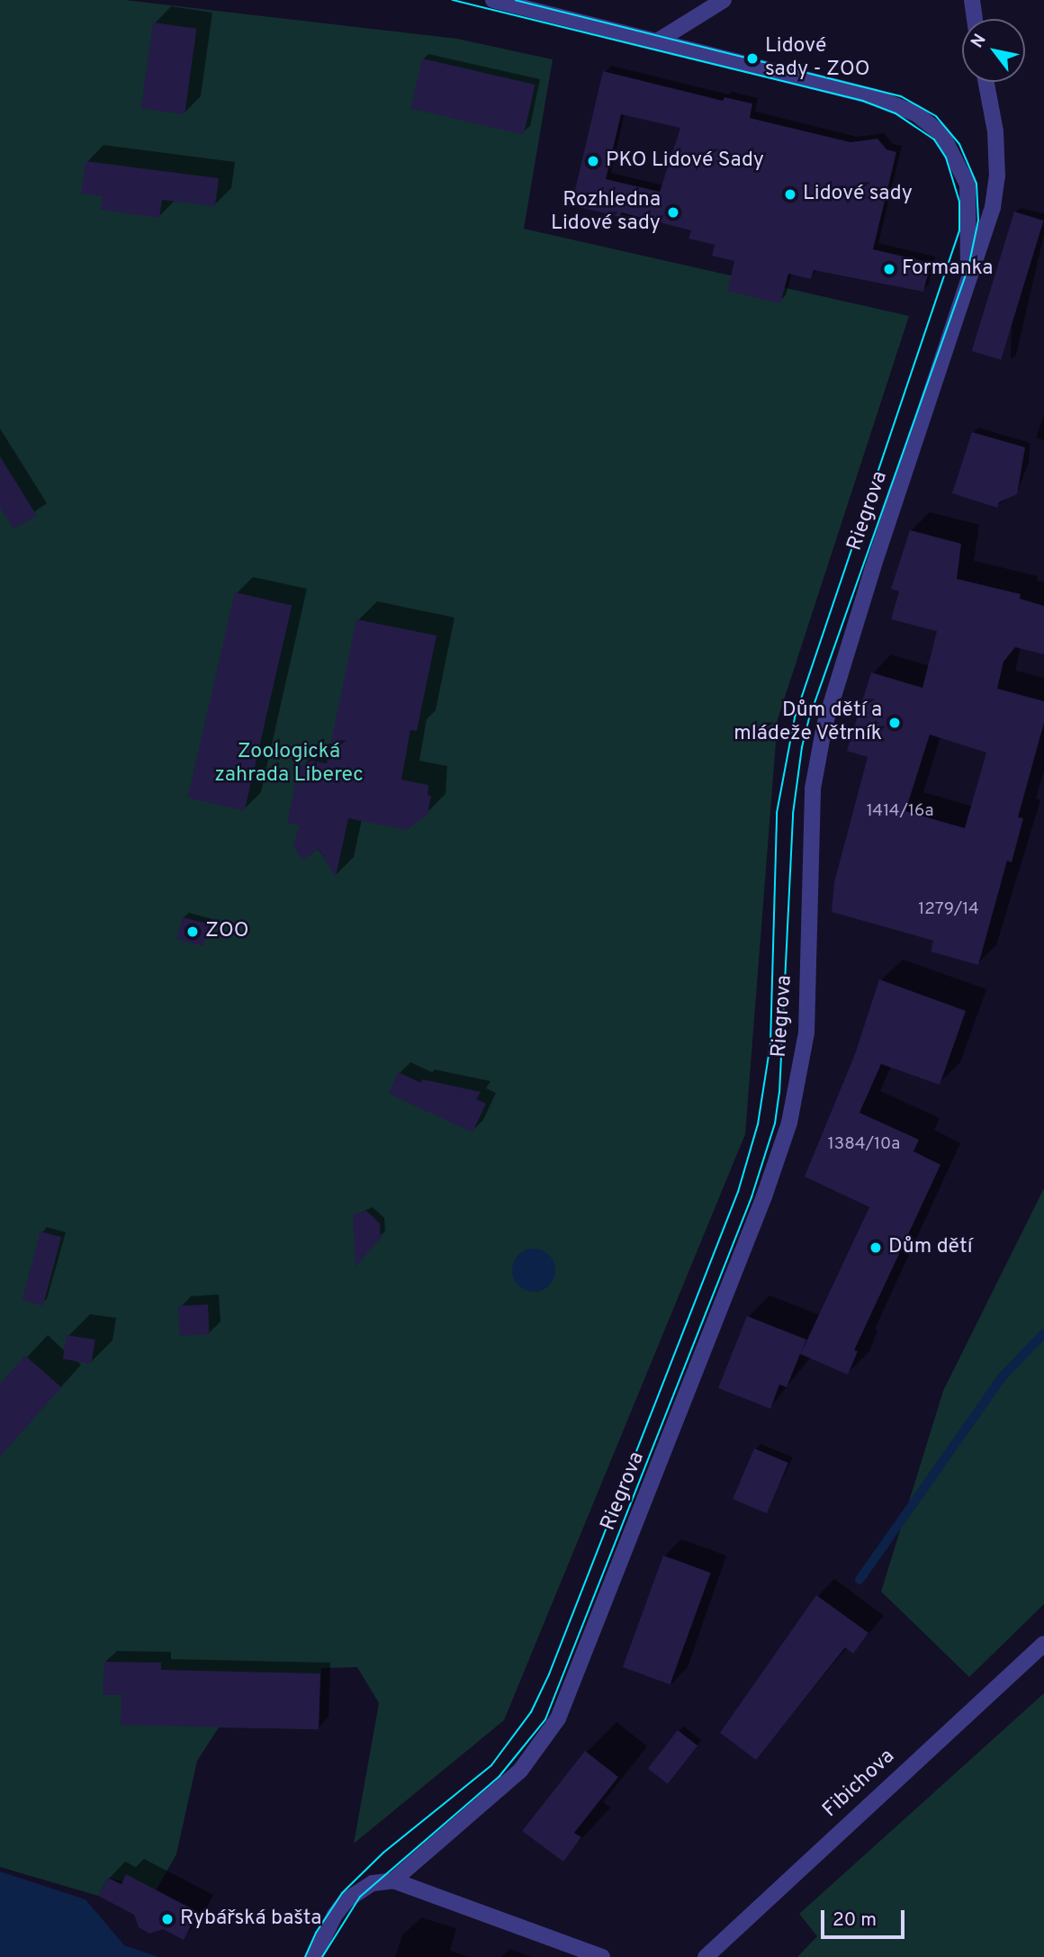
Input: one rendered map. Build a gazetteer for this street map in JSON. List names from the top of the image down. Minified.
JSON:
{"streets":{"street":["Riegrova","Fibichova"]},"parks":["Zoologická zahrada Liberec"],"places":["Lidové sady - ZOO","PKO Lidové Sady","Lidové sady","Rozhledna Lidové sady","Formanka","Dům dětí a mládeže Větrník","ZOO","Dům dětí","Rybářská bašta"],"house_numbers":["1414/16a","1279/14","1384/10a"],"scale_bar":"20 m","north":"top left"}
